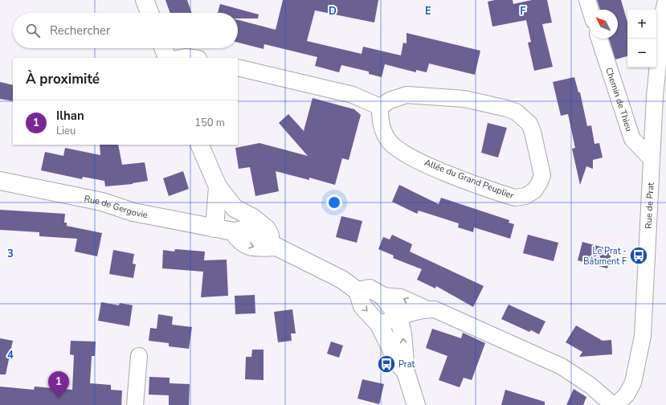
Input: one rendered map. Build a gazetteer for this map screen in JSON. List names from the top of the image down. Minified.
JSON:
{"streets":{"main road":["Rue de Gergovie"],"street":["Chemin de Thieu","Allée du Grand Peuplier","Rue de Prat"]},"crossings":[["Chemin de Thieu","Rue de Prat"]],"places":{"bus stop":["Le Prat - Bâtiment F","Prat"]},"north":"top left","page":{"map_buttons":["+","−"],"search":"Rechercher","heading":"À proximité","list":[{"mark":"1","name":"Ilhan","note":"Lieu","value":"150 m"}],"pins":"1"},"grid":{"columns":["D","E","F"],"rows":["3","4"]}}
